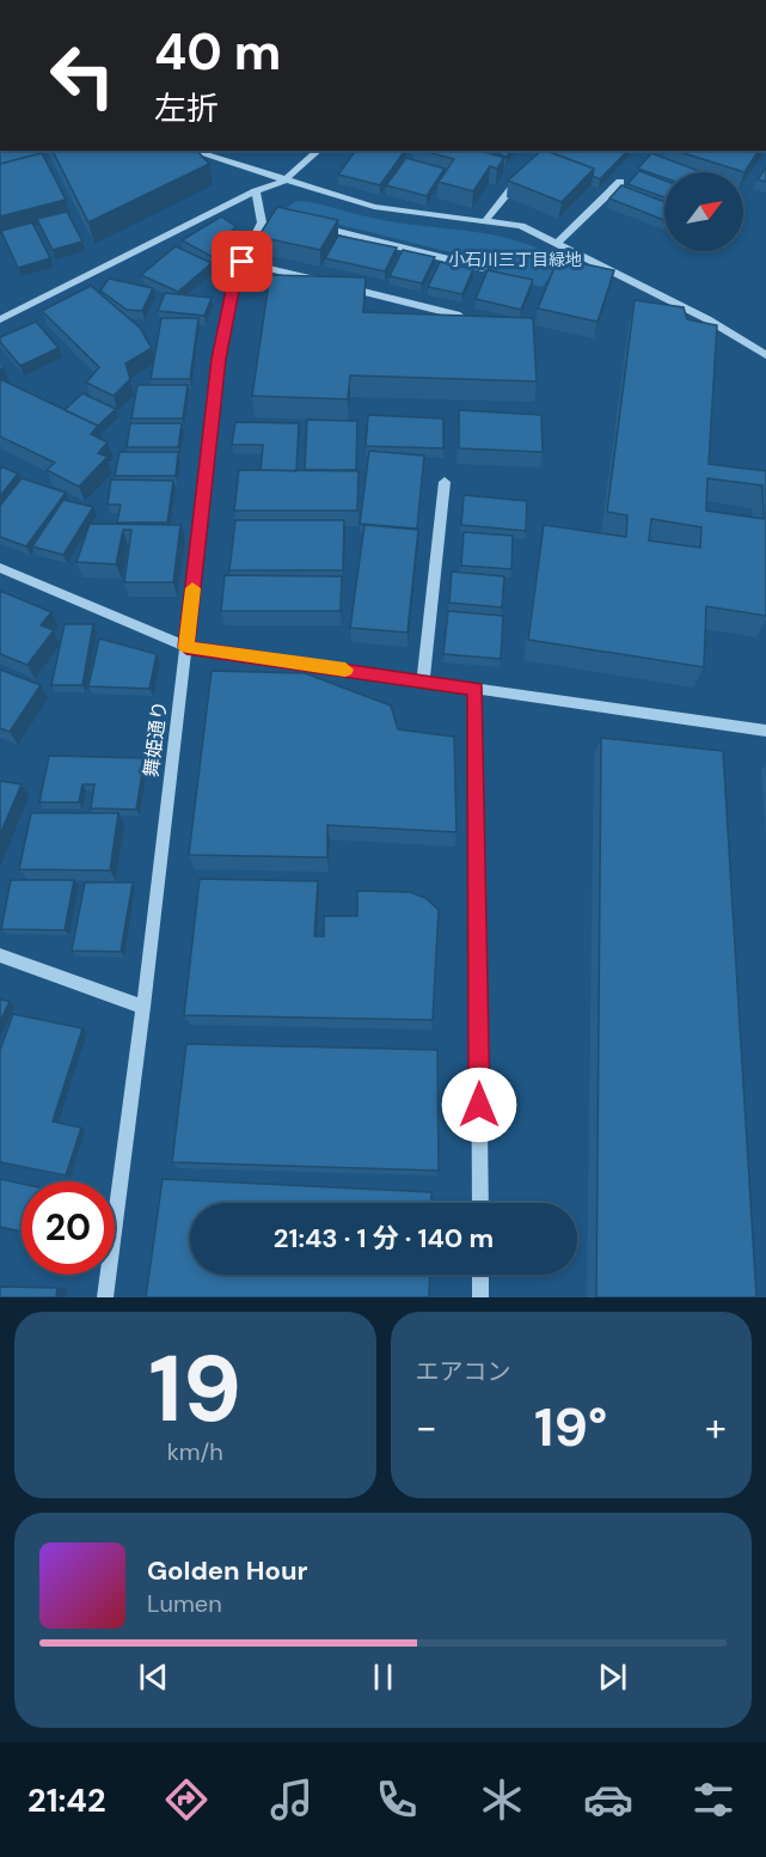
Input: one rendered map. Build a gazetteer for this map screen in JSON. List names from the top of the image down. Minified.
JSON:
{"streets":{"street":["舞姫通り"]},"parks":["小石川三丁目緑地"],"north":"top right","page":{"turn":["40 m","左折"],"limit":"20","trip":"21:43 · 1 分 · 140 m","tile":[["19","km/h"],"エアコン"],"heat":["−","19°","+"],"song":["Golden Hour","Lumen"],"tabs":"21:42"}}
